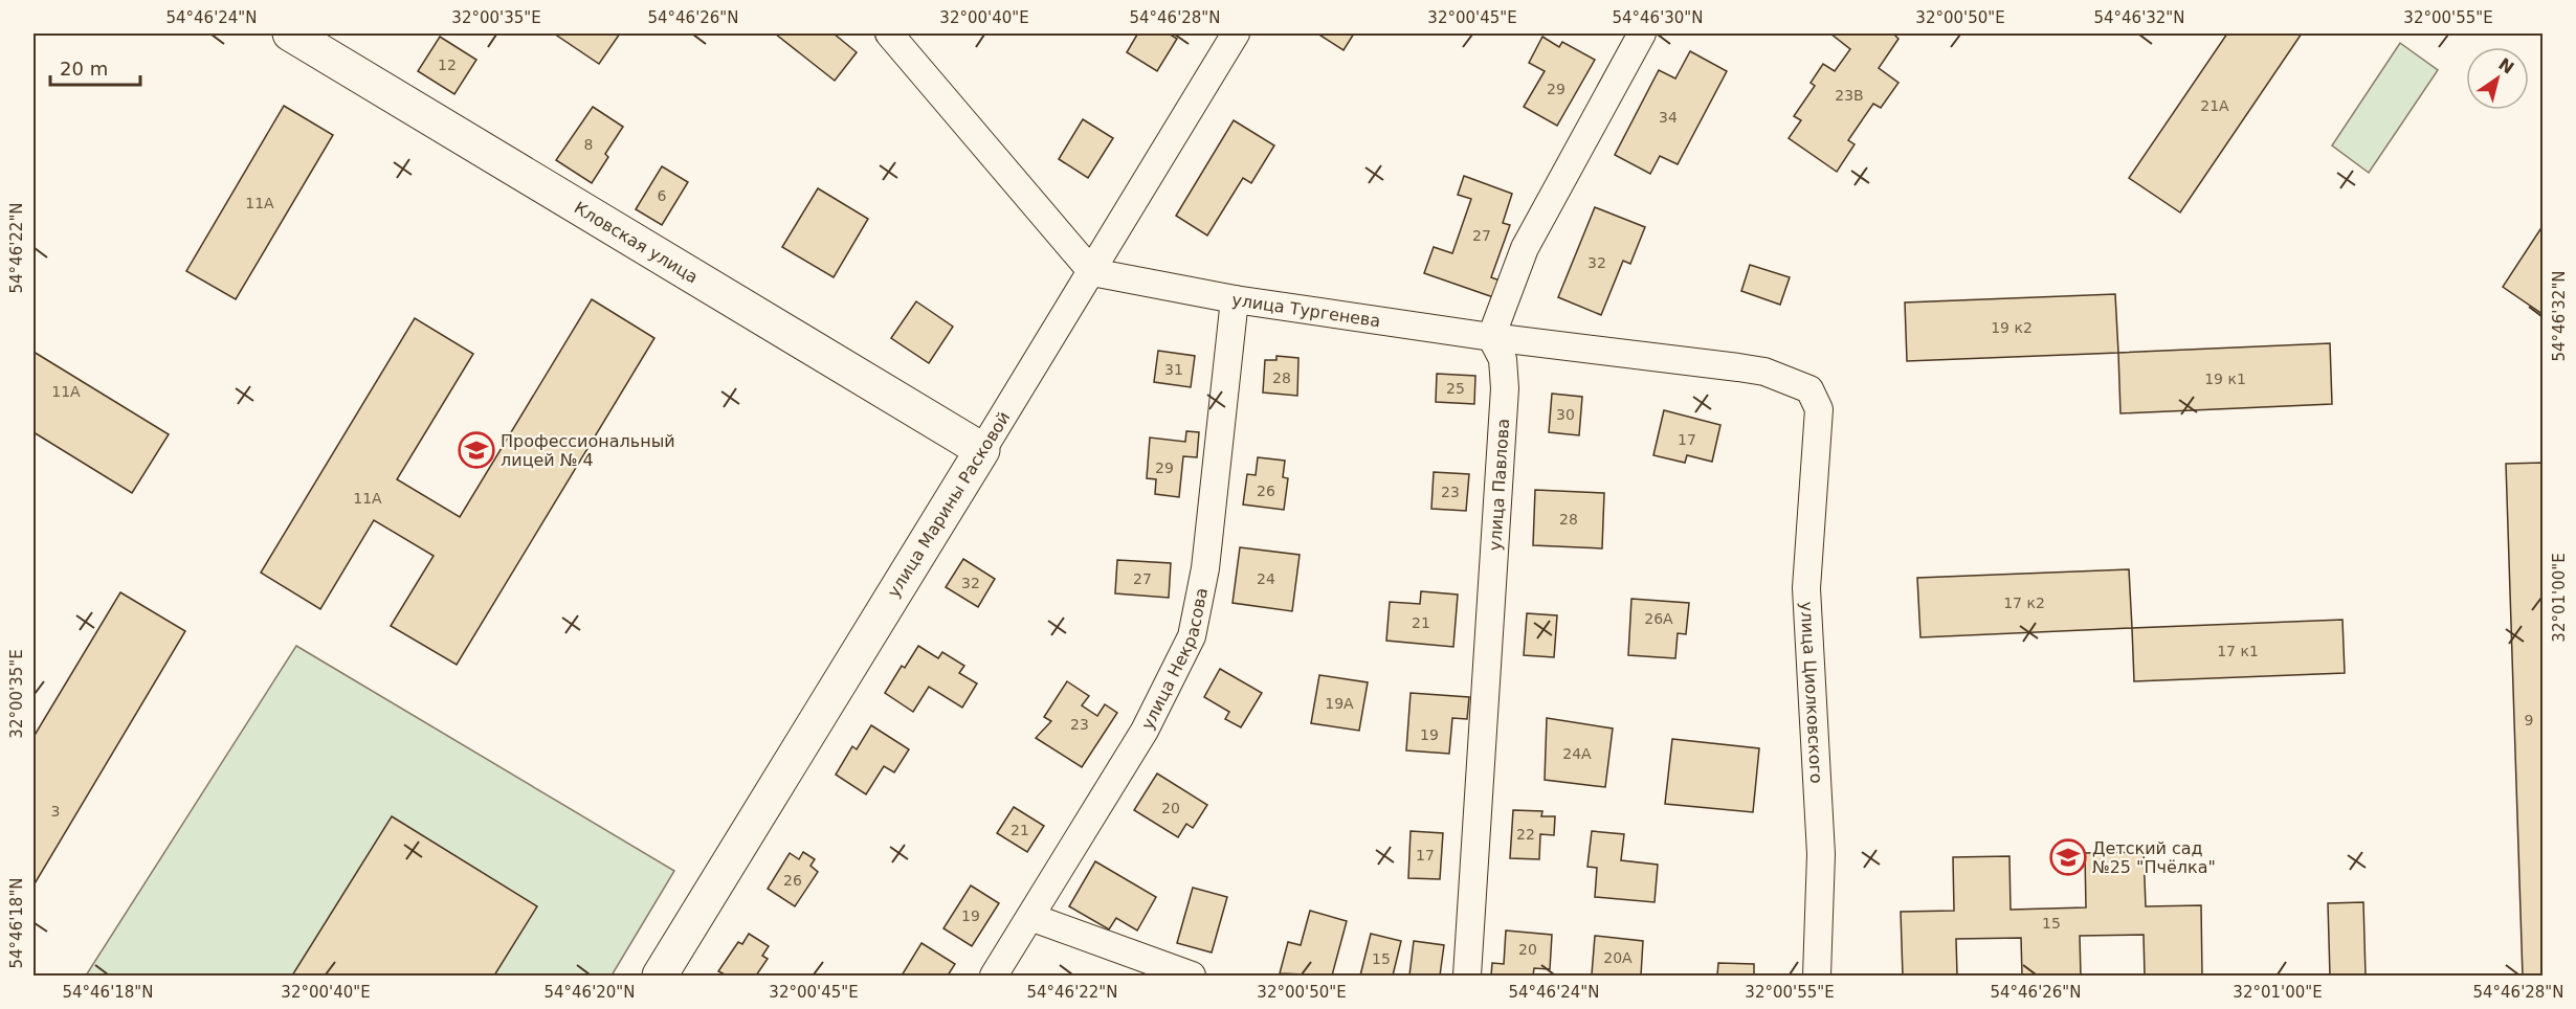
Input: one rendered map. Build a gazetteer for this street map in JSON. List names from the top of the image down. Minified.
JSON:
{"streets":{"street":["Кловская улица","улица Тургенева","улица Павлова","улица Марины Расковой","улица Некрасова","улица Циолковского"]},"crossings":[["Кловская улица","улица Марины Расковой"],["улица Тургенева","улица Павлова"],["улица Тургенева","улица Марины Расковой"],["улица Тургенева","улица Некрасова"],["улица Тургенева","улица Циолковского"]],"places":{"school or university":["Профессиональный лицей № 4","Детский сад №25 \"Пчёлка\""]},"house_numbers":["12","29","23В","21А","34","8","6","11А","27","32","19 к2","31","28","19 к1","25","11А","30","17","29","26","23","11А","28","27","24","32","17 к2","26А","21","17 к1","19А","9","23","19","24А","20","3","21","22","17","26","19","15","20","20А","15"],"scale_bar":"20 m","north":"top right","coordinates":["54°46'24\"N","32°00'35\"E","54°46'26\"N","32°00'40\"E","54°46'28\"N","32°00'45\"E","54°46'30\"N","32°00'50\"E","54°46'32\"N","32°00'55\"E","54°46'22\"N","32°01'00\"E","54°46'18\"N","54°46'20\"N"]}
